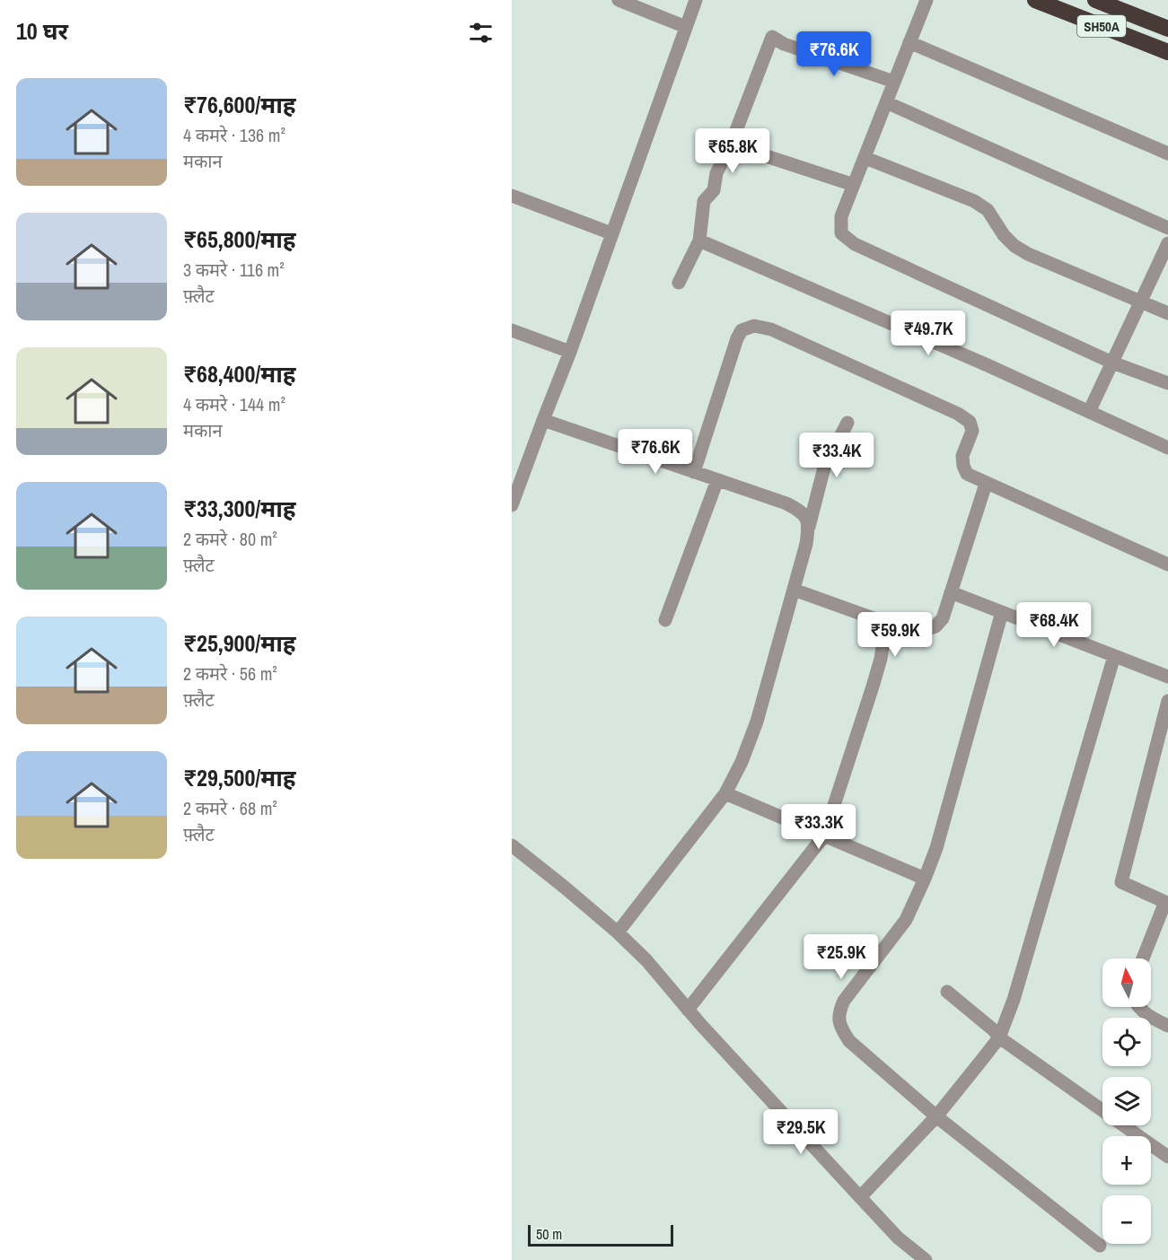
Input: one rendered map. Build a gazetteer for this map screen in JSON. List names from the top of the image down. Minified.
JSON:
{"streets":{"highway":["SH50A"]},"scale_bar":"50 m","north":"top","page":{"heading":"10 घर","price":["₹76.6K","₹65.8K","₹49.7K","₹76.6K","₹33.4K","₹68.4K","₹59.9K","₹33.3K","₹25.9K","₹29.5K"],"list":[{"name":"₹76,600/माह","note":"4 कमरे · 136 m² · मकान"},{"name":"₹65,800/माह","note":"3 कमरे · 116 m² · फ़्लैट"},{"name":"₹68,400/माह","note":"4 कमरे · 144 m² · मकान"},{"name":"₹33,300/माह","note":"2 कमरे · 80 m² · फ़्लैट"},{"name":"₹25,900/माह","note":"2 कमरे · 56 m² · फ़्लैट"},{"name":"₹29,500/माह","note":"2 कमरे · 68 m² · फ़्लैट"}],"map_buttons":["+","−"],"scale":"50 m"}}
